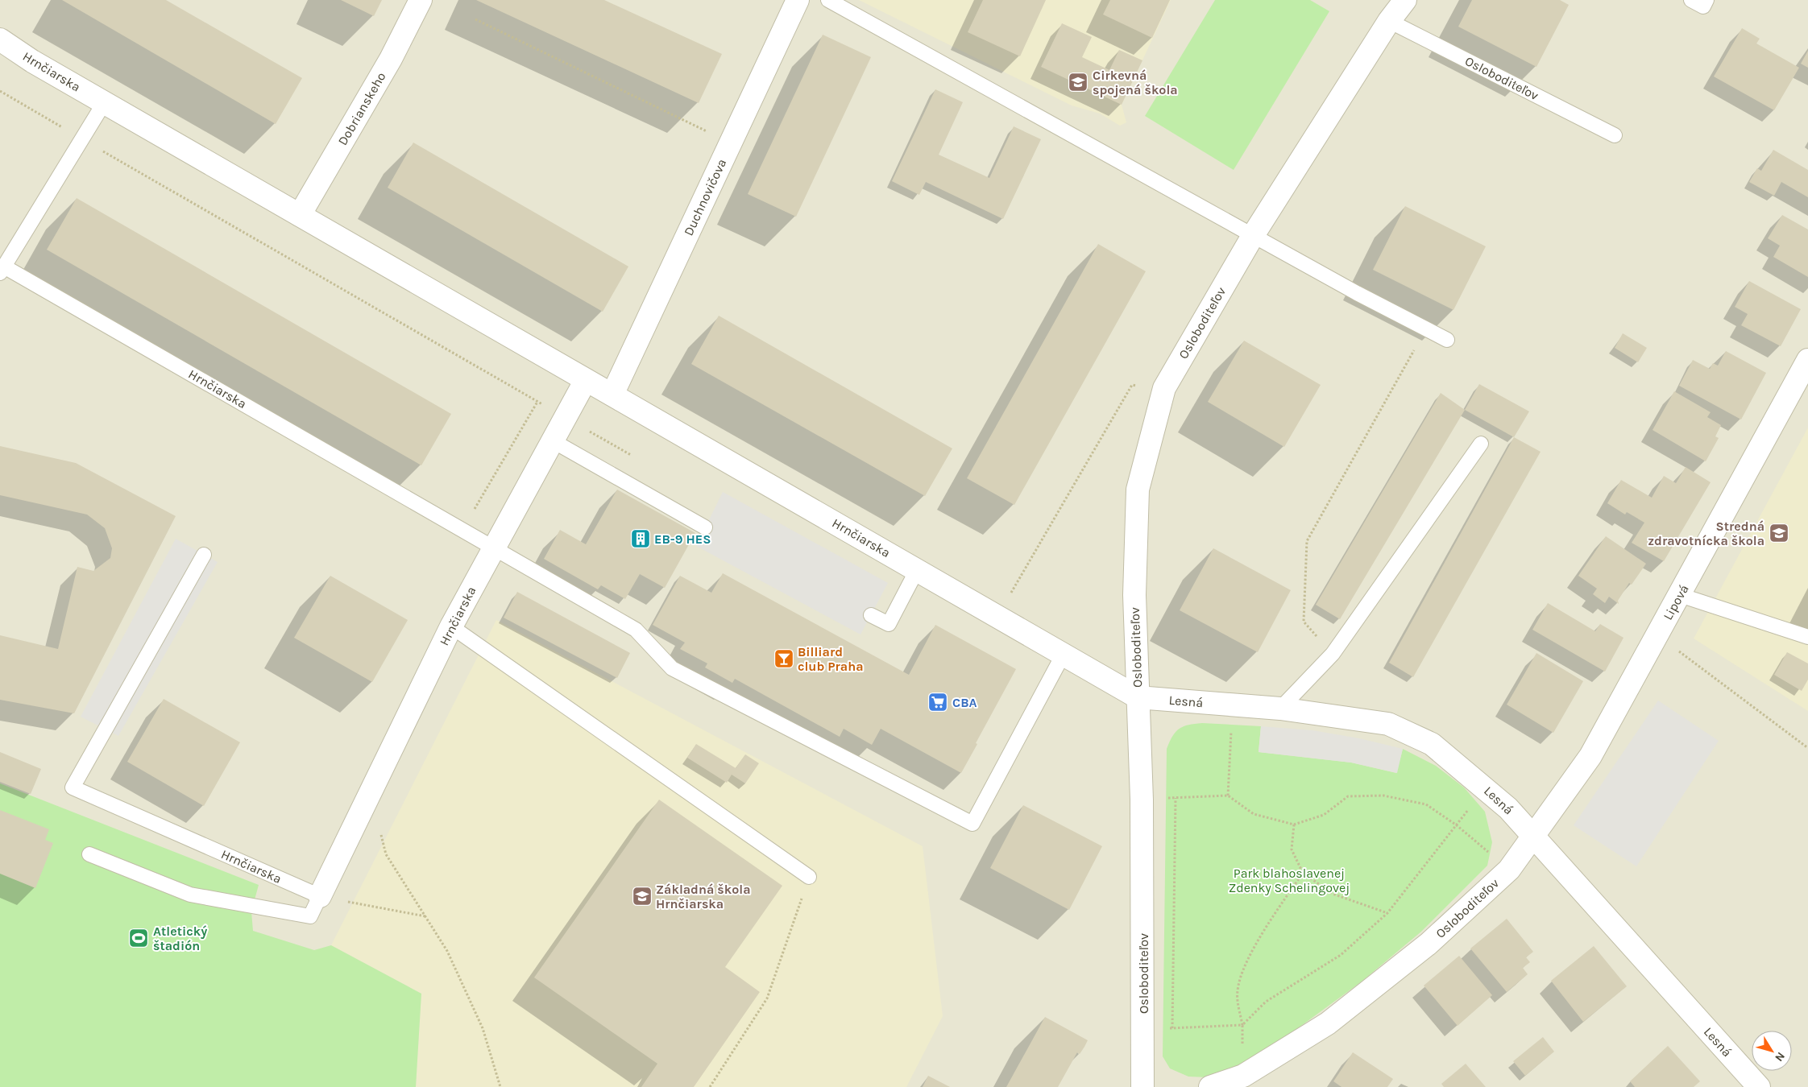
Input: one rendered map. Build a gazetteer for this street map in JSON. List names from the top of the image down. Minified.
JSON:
{"streets":{"street":["Hrnčiarska","Osloboditeľov","Dobrianskeho","Duchnovičova","Lipová","Lesná"]},"crossings":[["Hrnčiarska","Osloboditeľov"],["Hrnčiarska","Dobrianskeho"],["Hrnčiarska","Duchnovičova"],["Hrnčiarska","Lesná"],["Osloboditeľov","Lipová"],["Osloboditeľov","Lesná"],["Lipová","Lesná"]],"parks":["Park blahoslavenej Zdenky Schelingovej"],"places":{"school or university":["Cirkevná spojená škola","Stredná zdravotnícka škola","Základná škola Hrnčiarska"],"building":["EB-9 HES"],"bar":["Billiard club Praha"],"supermarket":["CBA"],"sports":["Atletický štadión"]},"north":"bottom right"}
